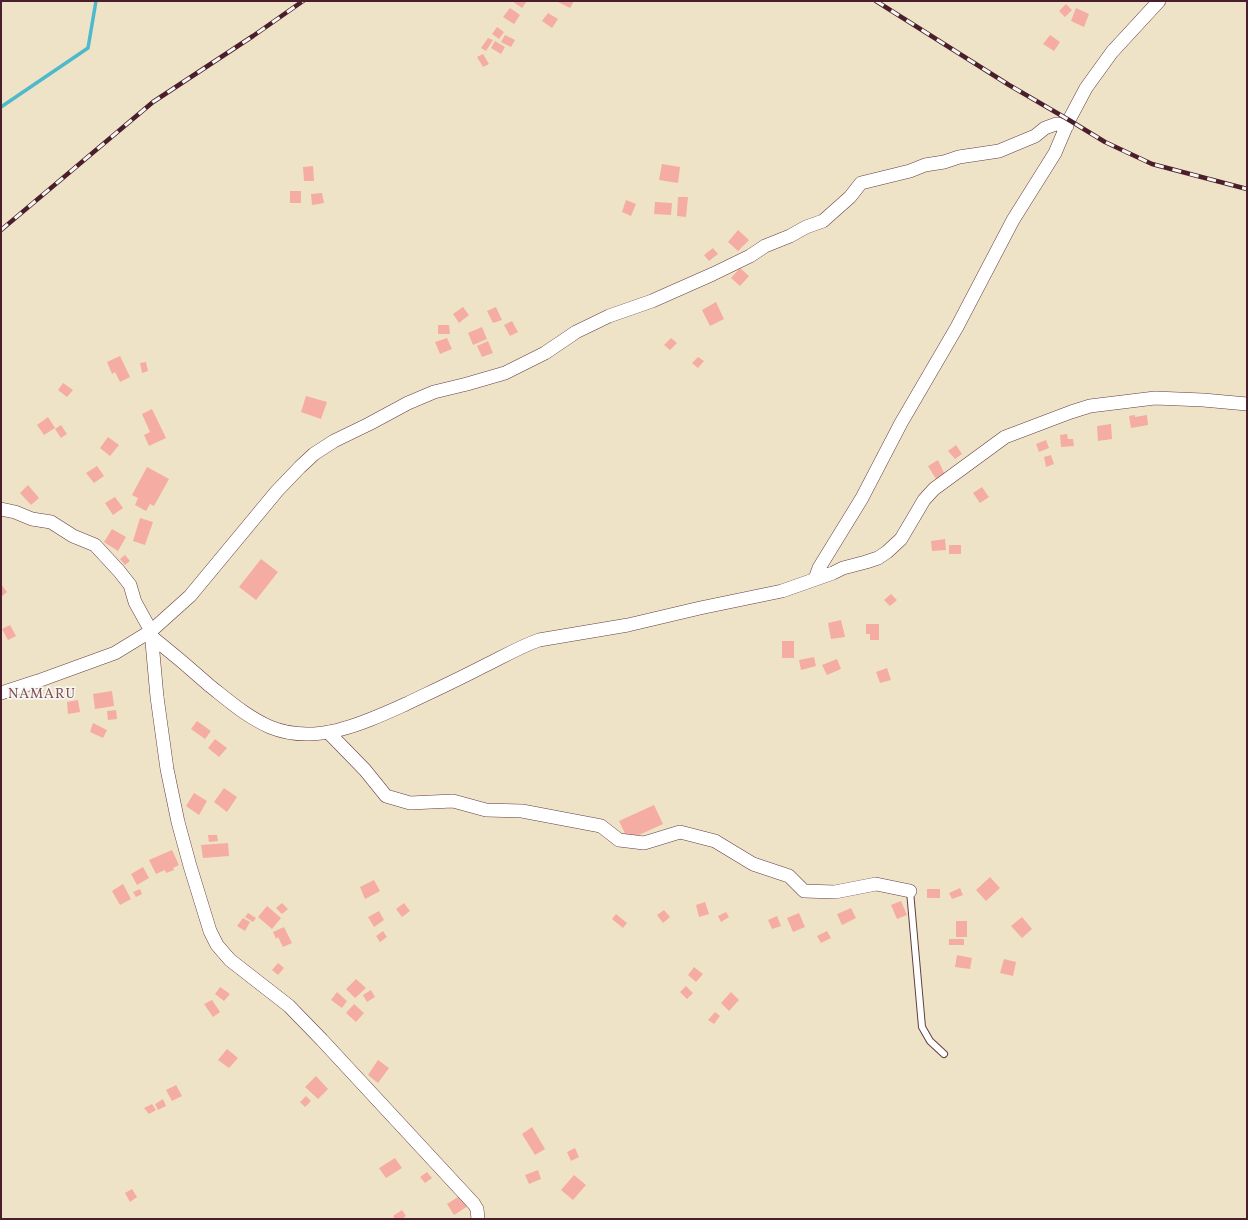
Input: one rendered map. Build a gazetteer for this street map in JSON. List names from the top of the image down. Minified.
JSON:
{"districts":["NAMARU"]}
